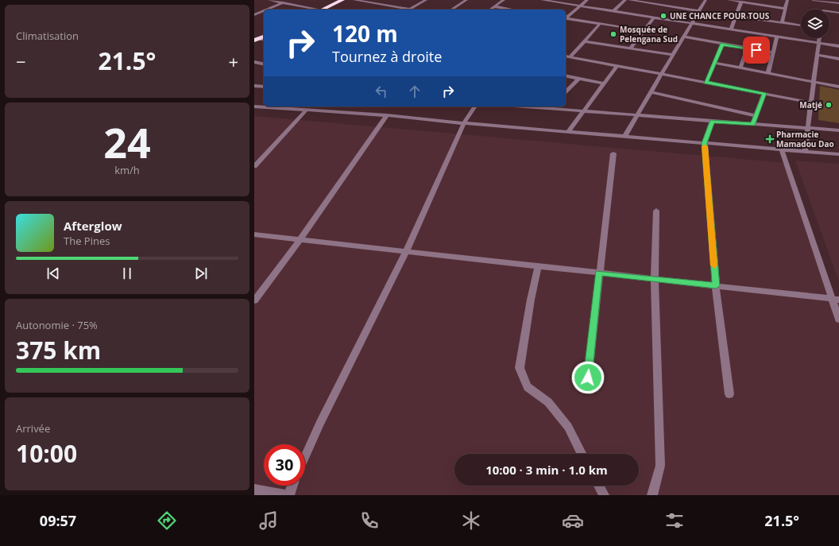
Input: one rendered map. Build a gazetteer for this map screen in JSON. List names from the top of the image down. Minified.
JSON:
{"places":{"other":["UNE CHANCE POUR TOUS","Mosquée de Pelengana Sud","Matjé"],"health":["Pharmacie Mamadou Dao"]},"page":{"tile":["Climatisation",["24","km/h"],["Autonomie · 75%","375 km"],["Arrivée","10:00"]],"turn":["120 m","Tournez à droite"],"heat":["−","21.5°","+"],"song":["Afterglow","The Pines"],"limit":"30","trip":"10:00 · 3 min · 1.0 km","tabs":["09:57","21.5°"]}}
